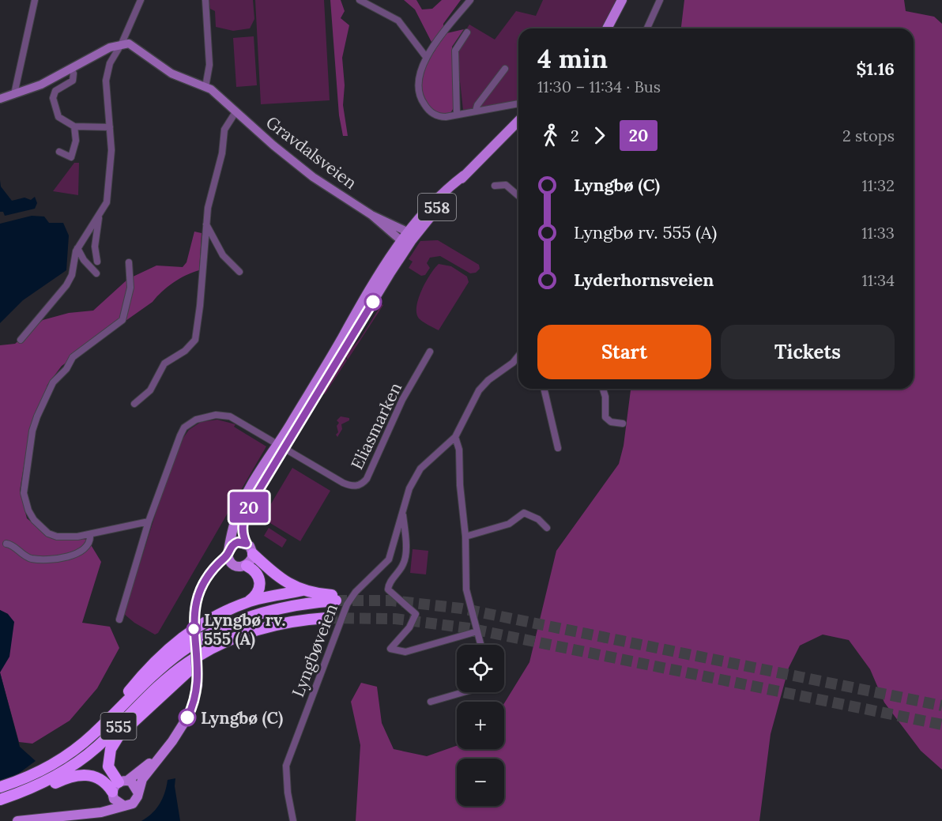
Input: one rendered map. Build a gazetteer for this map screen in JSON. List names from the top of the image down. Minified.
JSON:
{"streets":{"highway":["555"],"main road":["Gravdalsveien","558"],"street":["Eliasmarken","Lyngbøveien"]},"crossings":[["Gravdalsveien","558"],["558","Eliasmarken"],["558","555"]],"places":["Lyngbø rv. 555 (A)","Lyngbø (C)"],"lines":["bus line 20"],"page":{"on_map":"20","heading":["4 min","11:30 – 11:34 · Bus","$1.16"],"legs":["2","20","2 stops"],"list":[{"name":"Lyngbø (C)","value":"11:32"},{"name":"Lyngbø rv. 555 (A)","value":"11:33"},{"name":"Lyderhornsveien","value":"11:34"}],"buttons":["Start","Tickets"],"map_buttons":["+","−"]}}
